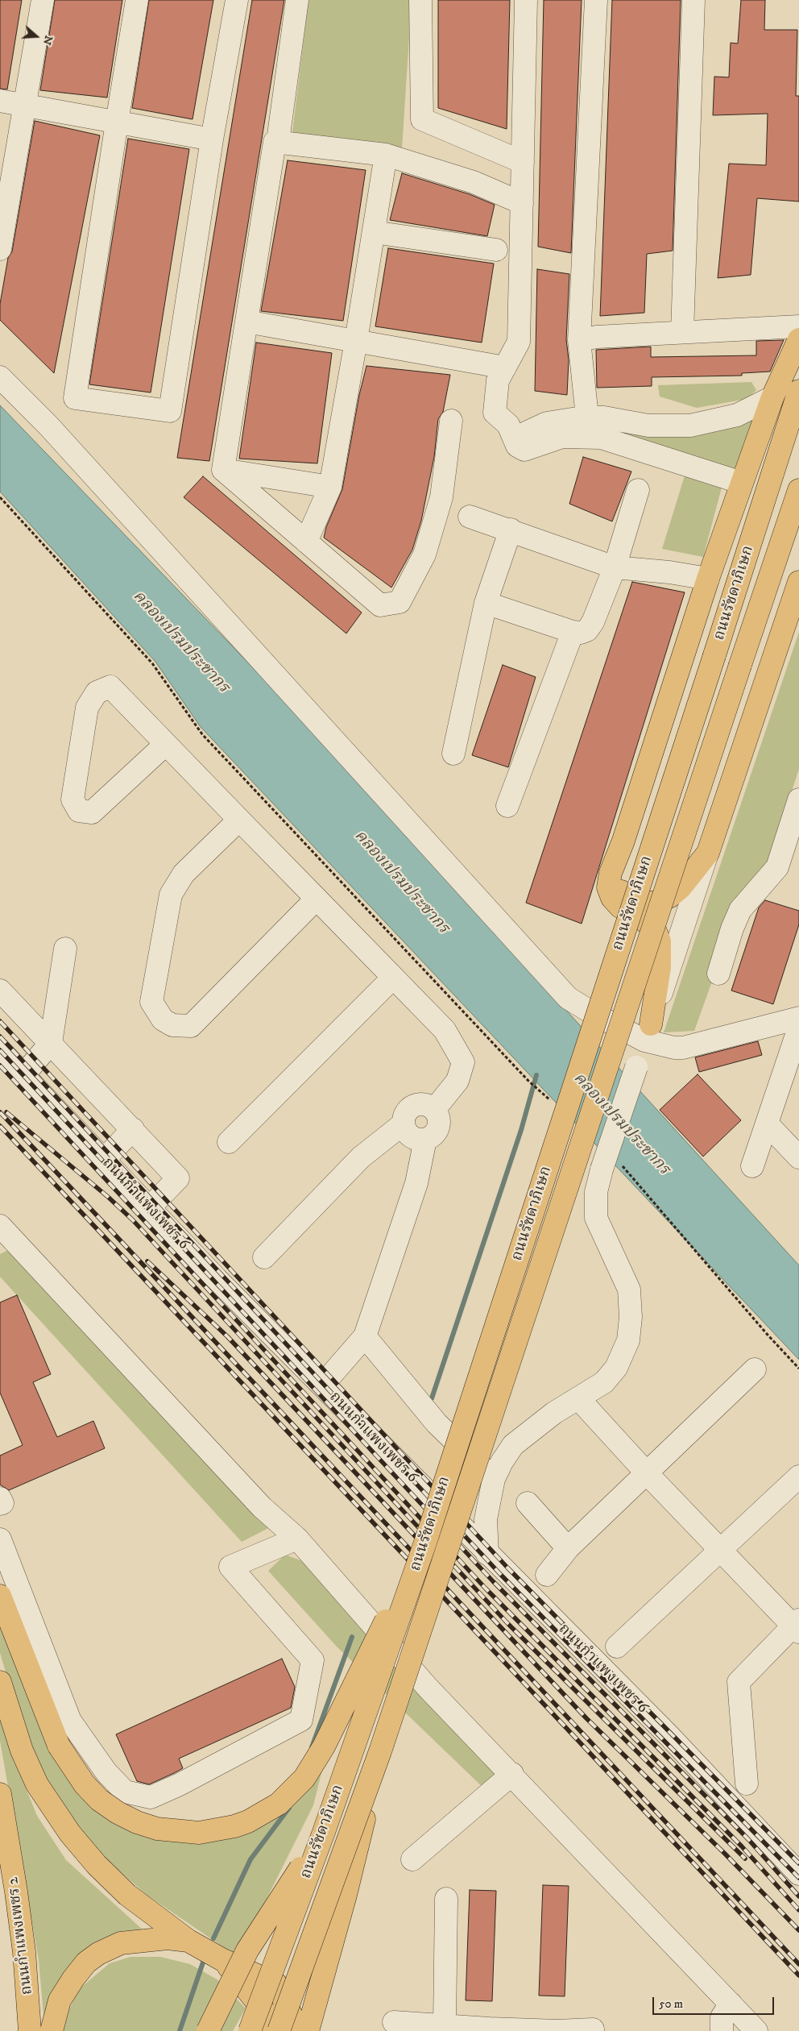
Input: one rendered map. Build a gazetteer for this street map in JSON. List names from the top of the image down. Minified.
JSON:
{"streets":{"main road":["ถนนรัชดาภิเษก","ถนนกำแพงเพชร 2"],"street":["ถนนกำแพงเพชร 6"]},"water":["คลองเปรมประชากร"],"scale_bar":"50 m","north":"right"}
